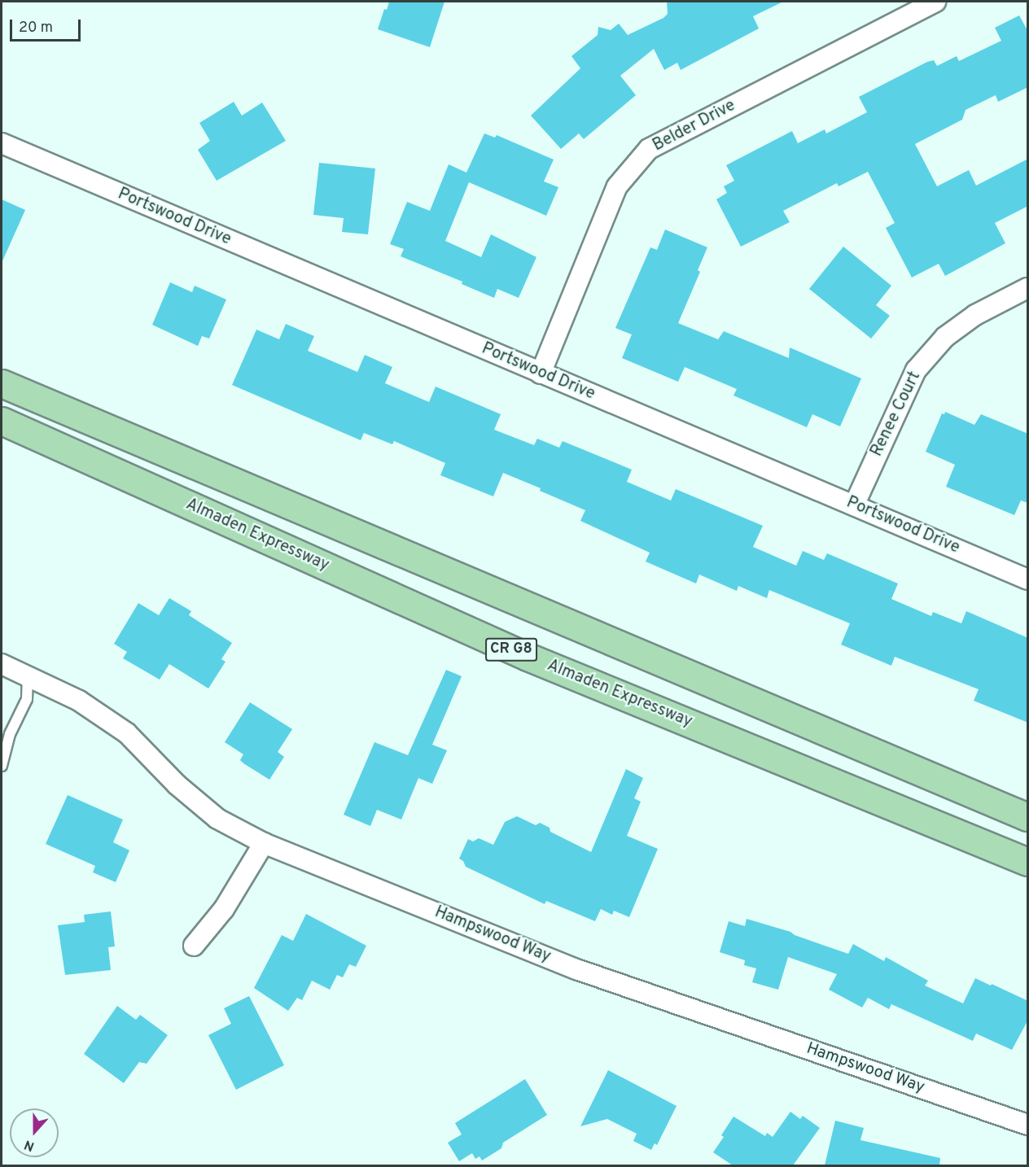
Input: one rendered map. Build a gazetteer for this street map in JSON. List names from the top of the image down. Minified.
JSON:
{"streets":{"main road":["Almaden Expressway","CR G8"],"street":["Belder Drive","Portswood Drive","Renee Court","Hampswood Way"]},"crossings":[["Belder Drive","Portswood Drive"],["Portswood Drive","Renee Court"]],"scale_bar":"20 m","north":"bottom"}
